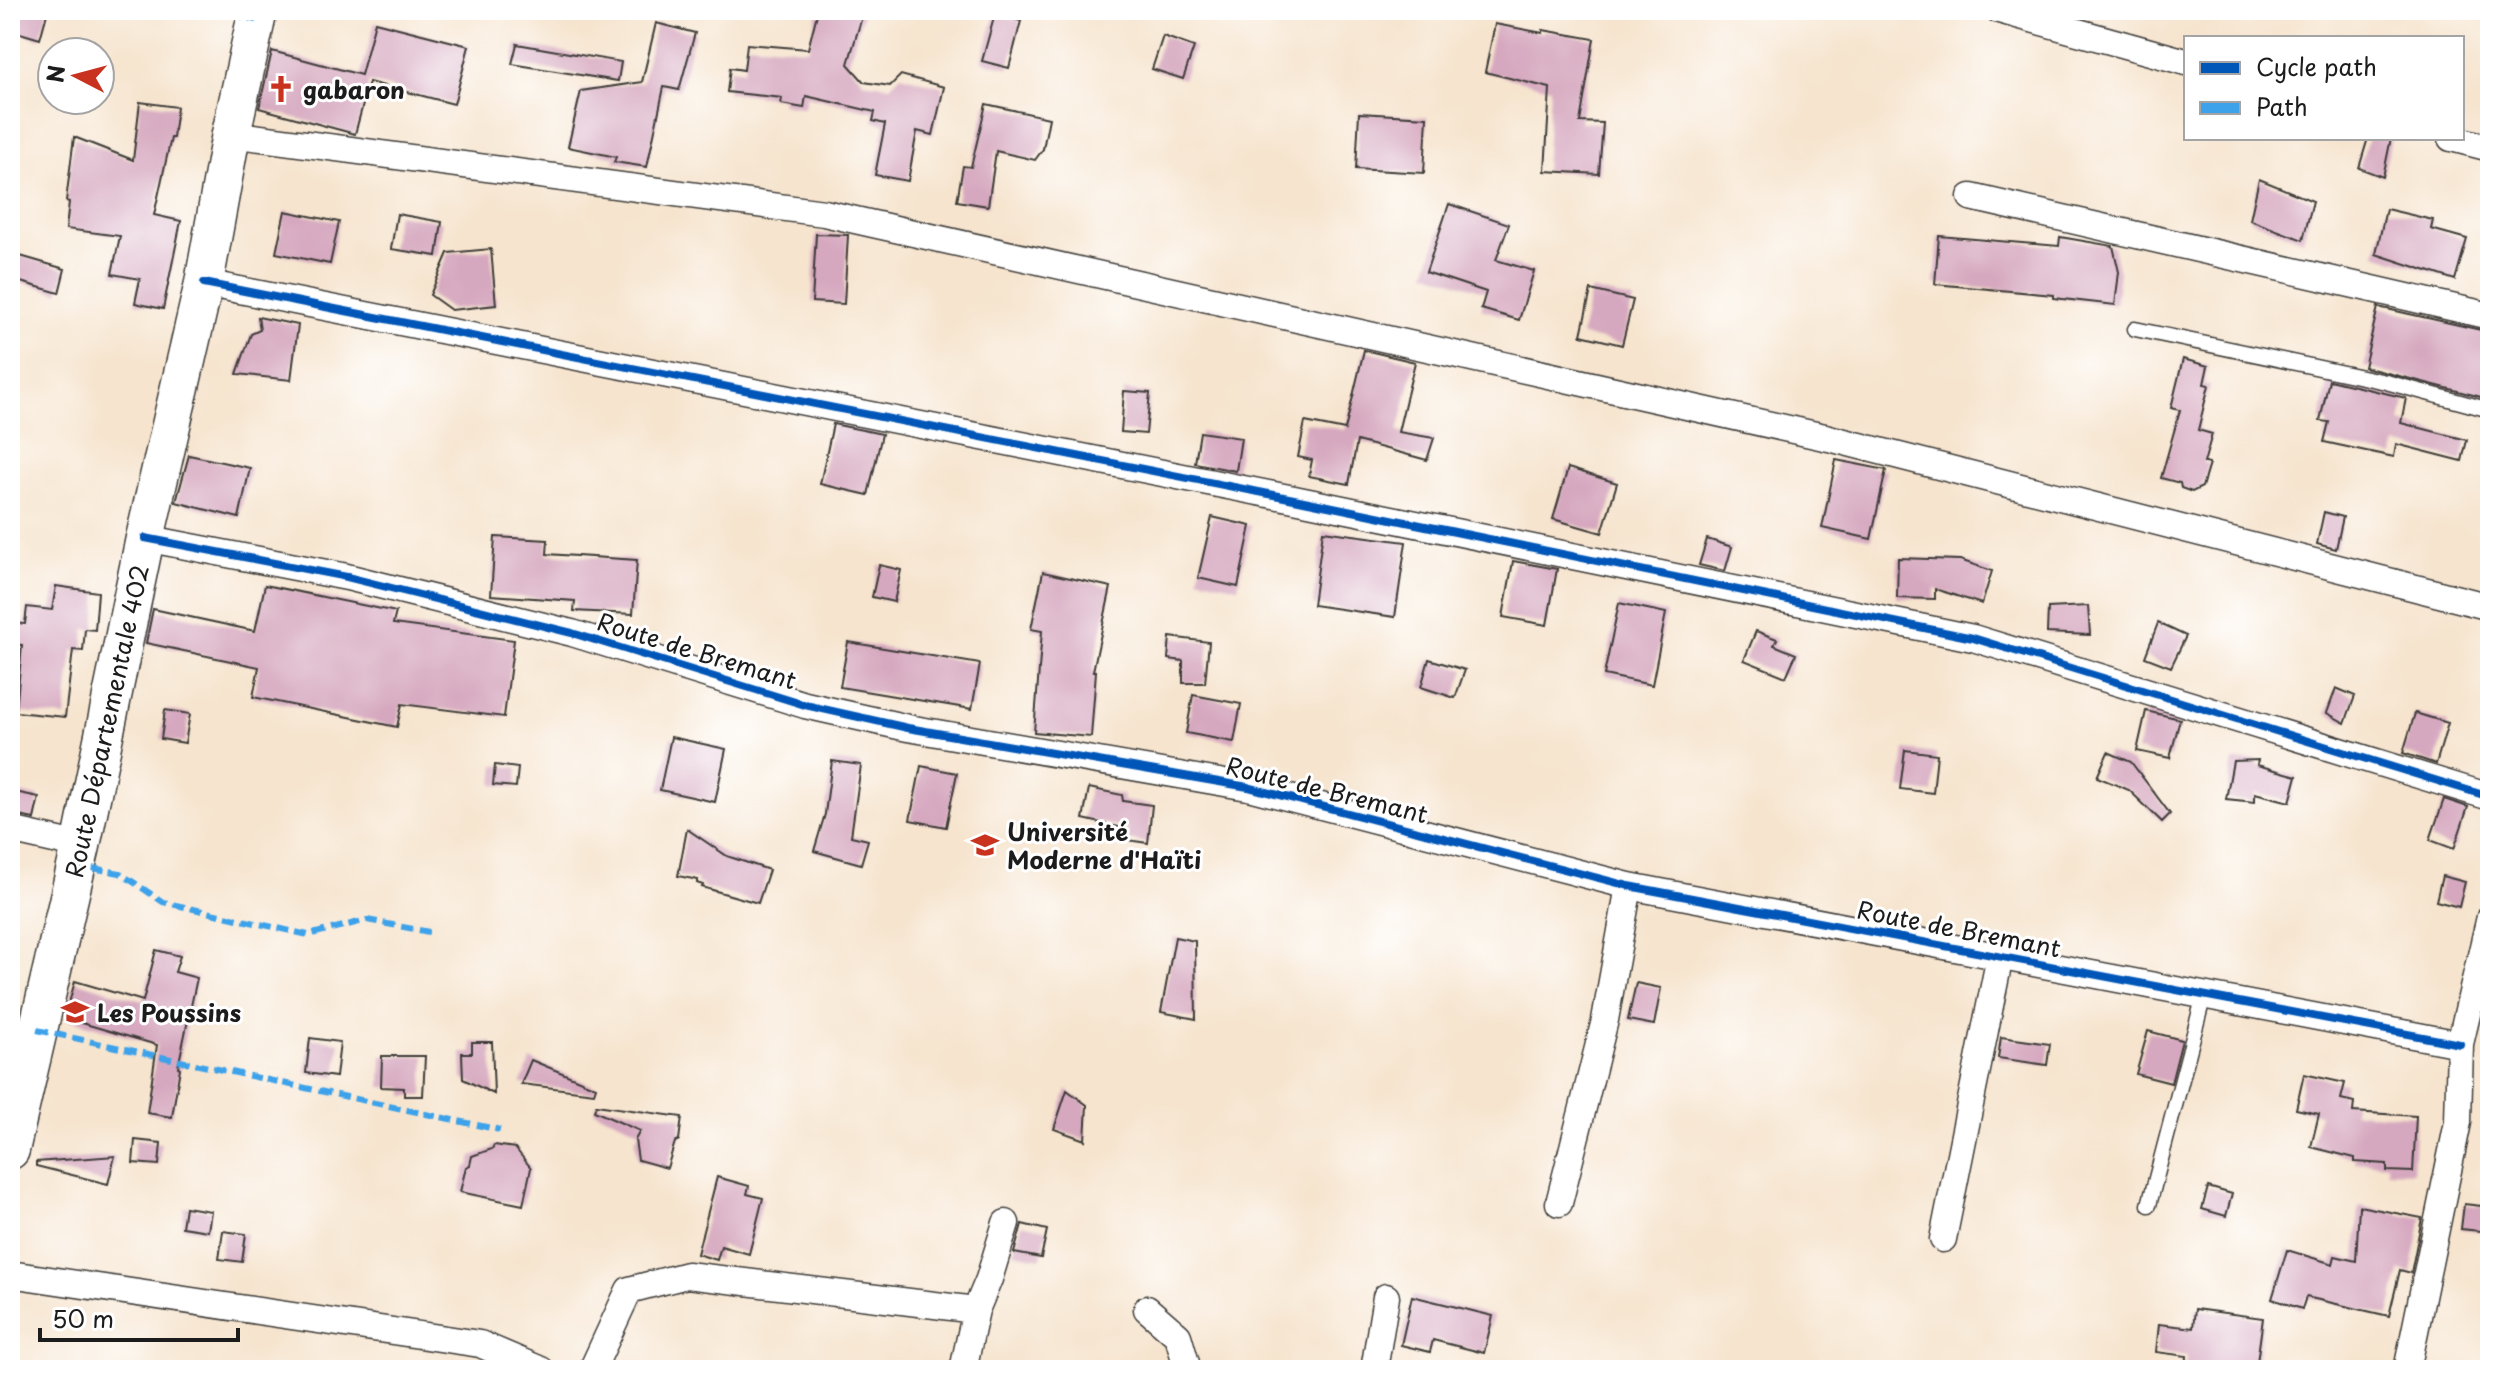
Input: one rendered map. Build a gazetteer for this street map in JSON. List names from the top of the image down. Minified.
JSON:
{"streets":{"main road":["Route Départementale 402"],"street":["Route de Bremant"]},"crossings":[["Route de Bremant","Route Départementale 402"]],"places":{"church":["gabaron"],"school or university":["Université Moderne d'Haïti","Les Poussins"]},"legend":["Cycle path","Path"],"scale_bar":"50 m","north":"left"}
